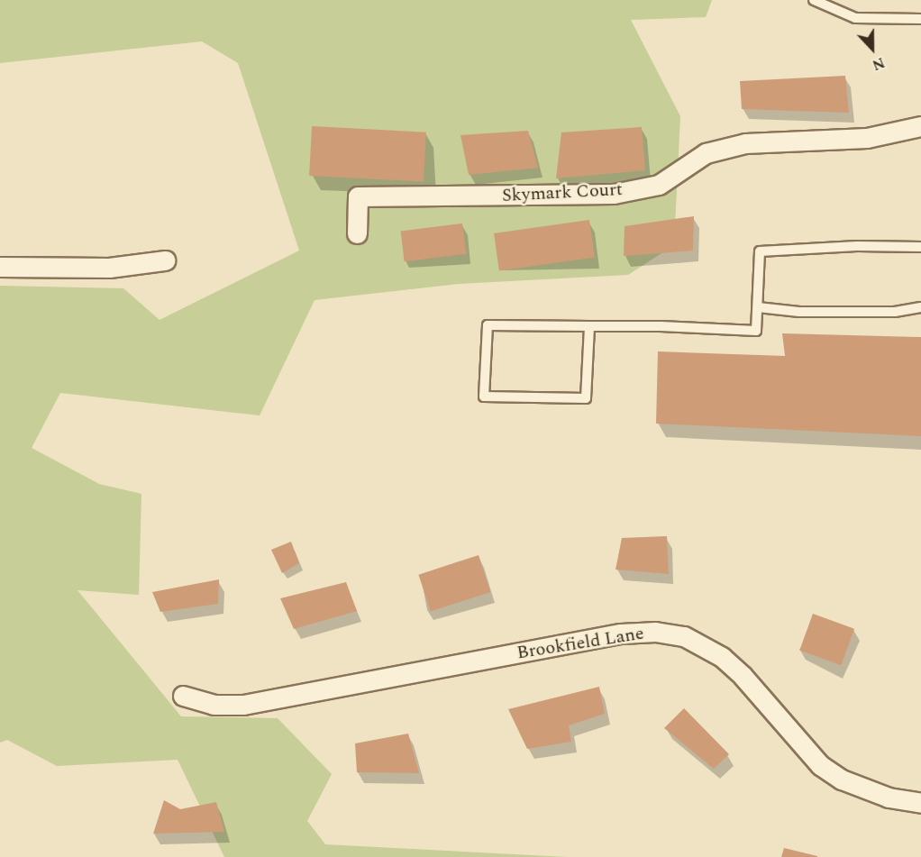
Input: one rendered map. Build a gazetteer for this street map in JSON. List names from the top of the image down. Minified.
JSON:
{"streets":{"street":["Skymark Court","Brookfield Lane"]},"north":"bottom"}
